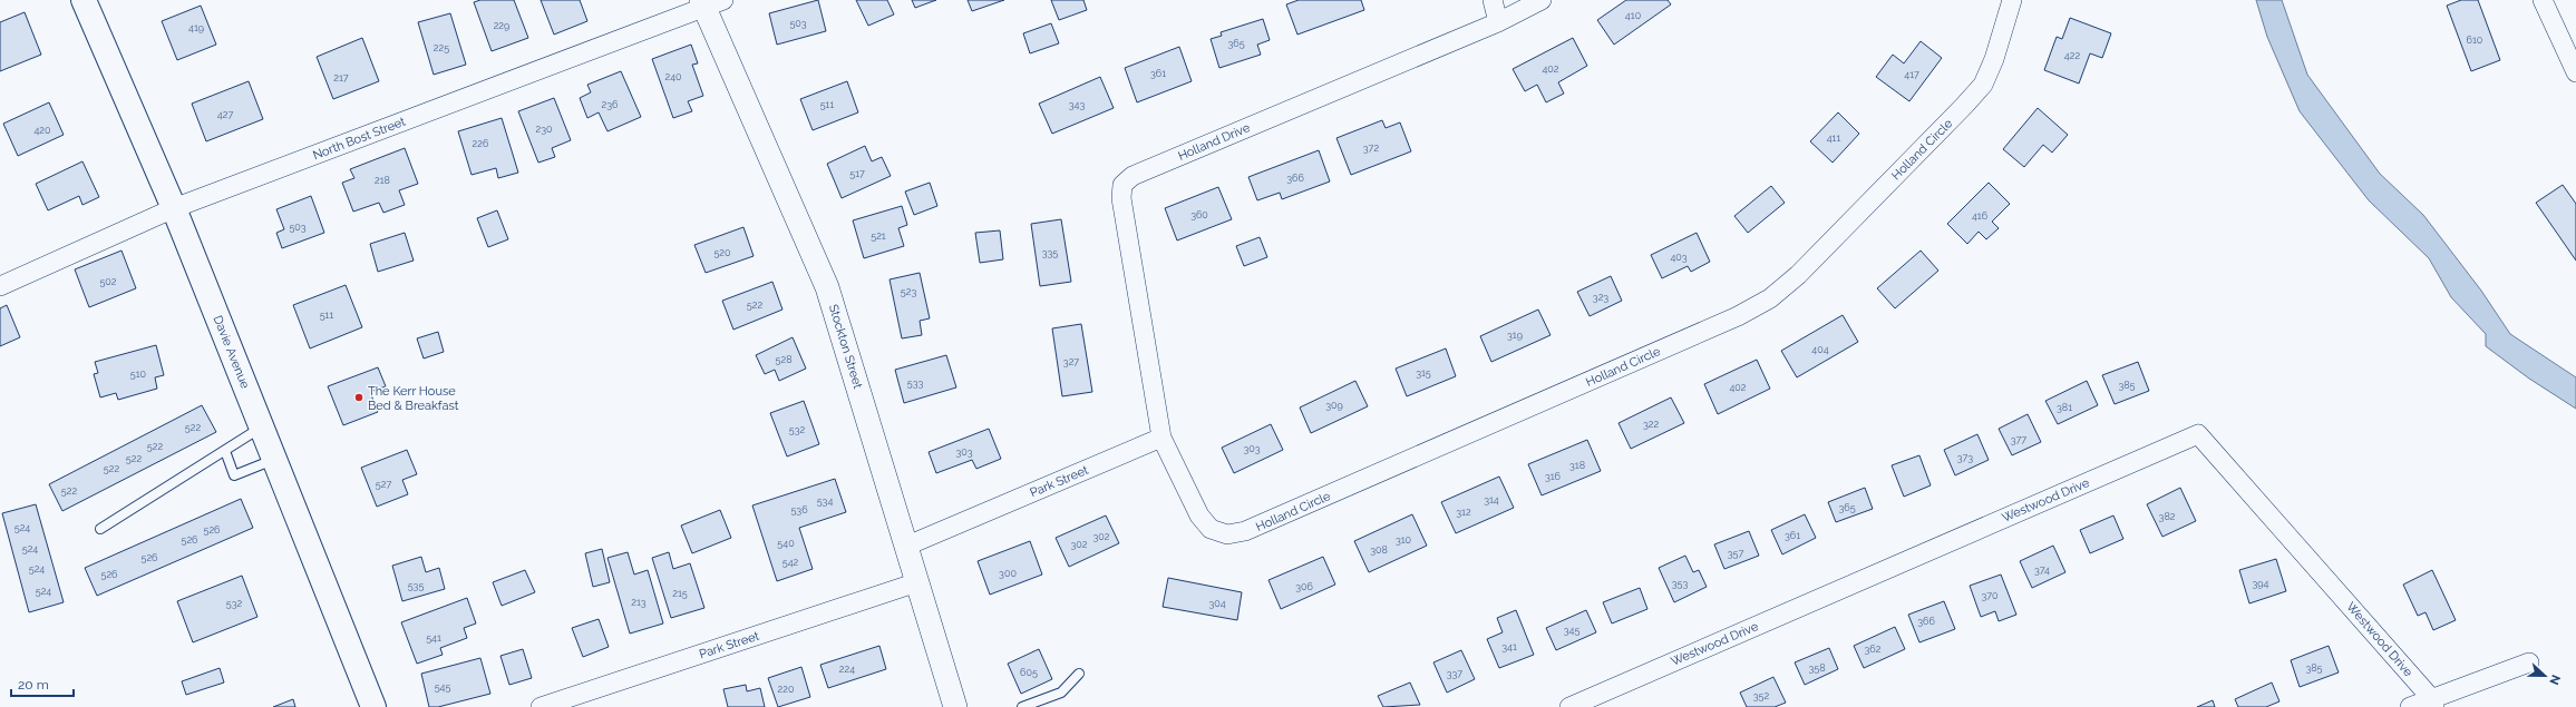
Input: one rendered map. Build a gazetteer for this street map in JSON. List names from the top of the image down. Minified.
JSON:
{"streets":{"main road":["Davie Avenue"],"street":["North Bost Street","Holland Drive","Holland Circle","Stockton Street","Park Street","Westwood Drive"]},"crossings":[["North Bost Street","Stockton Street"],["North Bost Street","Davie Avenue"],["Holland Drive","Holland Circle"],["Holland Drive","Park Street"],["Holland Circle","Park Street"],["Stockton Street","Park Street"]],"places":["The Kerr House Bed & Breakfast"],"house_numbers":["410","503","229","419","610","365","225","422","402","361","417","240","217","236","511","343","427","230","420","411","226","372","517","366","218","360","416","503","521","520","335","403","502","523","323","522","511","319","404","528","327","315","510","533","385","402","309","381","322","522","532","377","522","303","303","373","522","318","522","316","527","522","314","534","365","536","312","382","524","526","361","302","526","310","540","302","524","308","357","526","542","524","374","300","526","353","394","535","306","524","215","370","213","532","304","366","345","541","341","362","358","385","224","605","337","545","220","352"],"scale_bar":"20 m","north":"right"}
